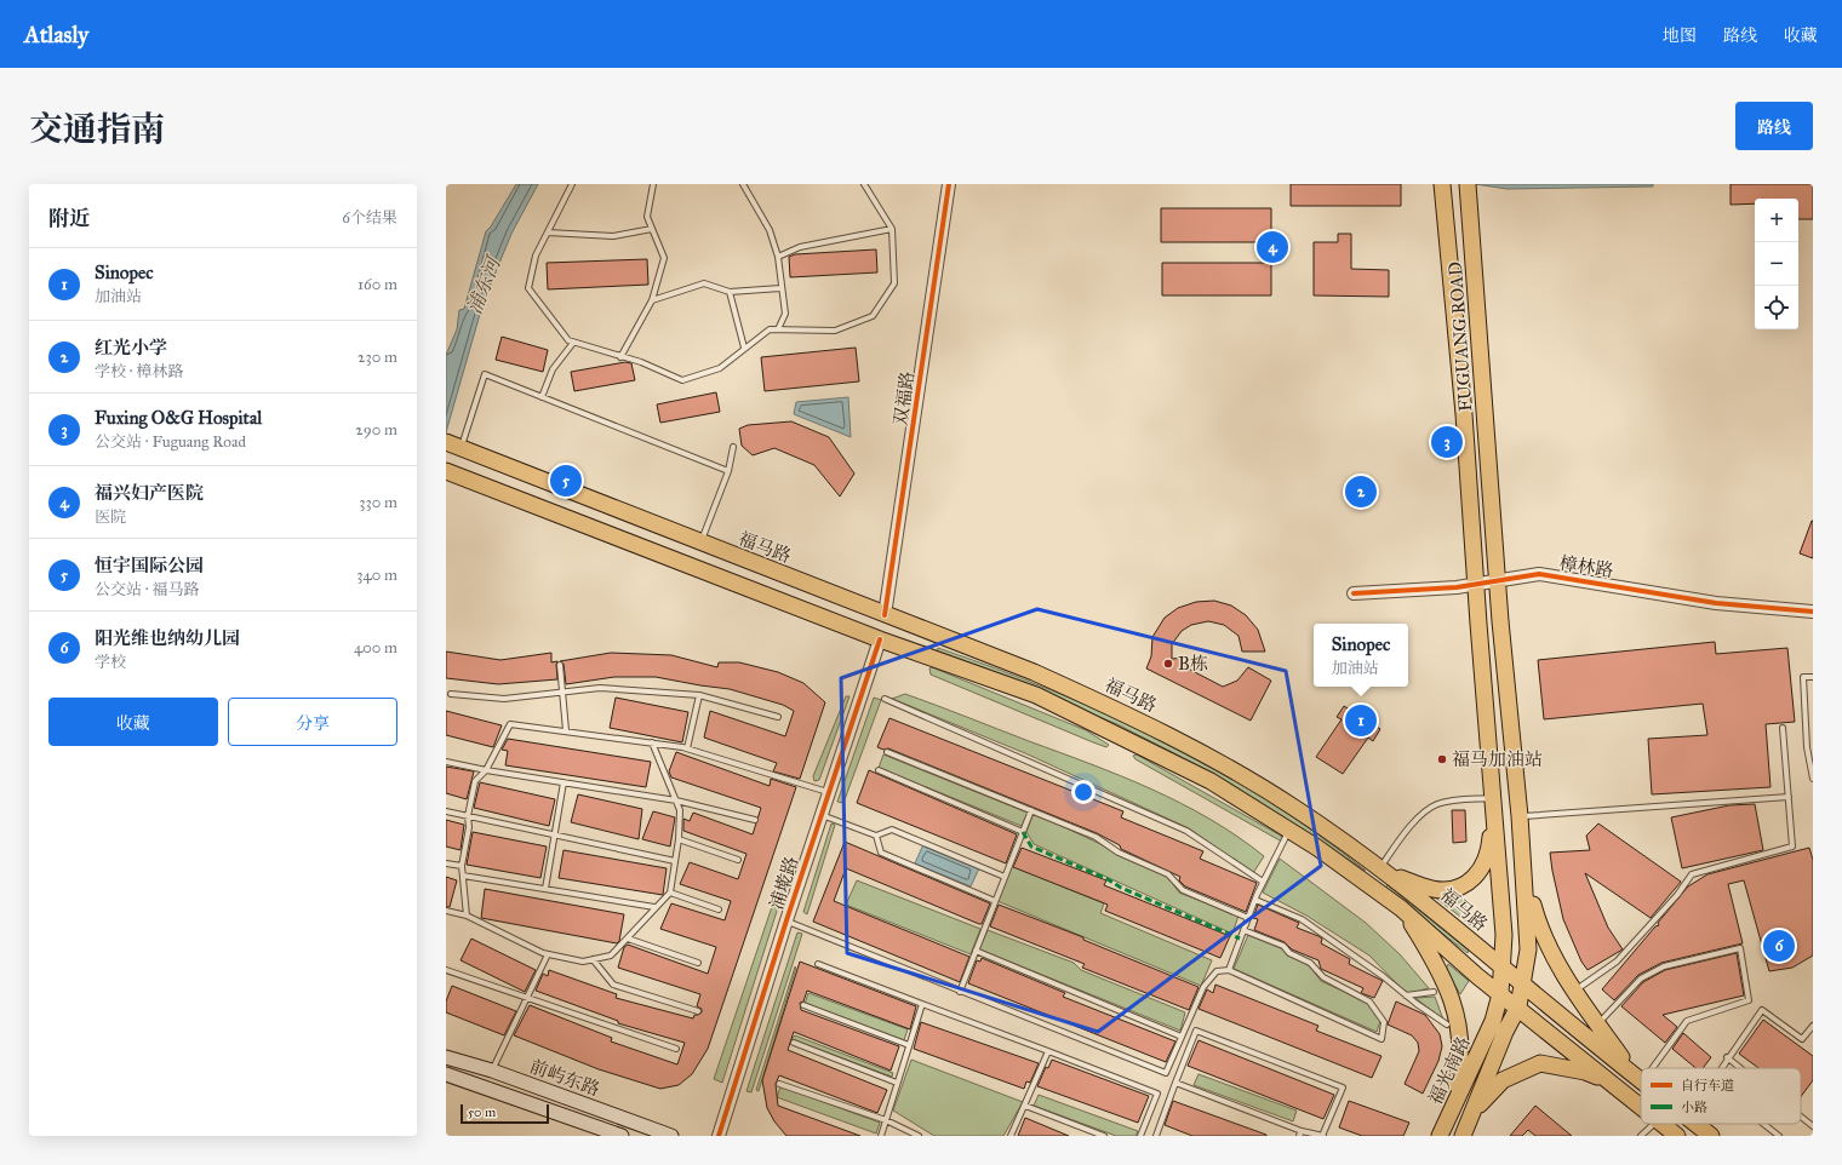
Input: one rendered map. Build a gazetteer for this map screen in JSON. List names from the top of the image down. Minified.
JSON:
{"streets":{"main road":["FUGUANG ROAD","福马路","福光南路","前屿东路"],"street":["双福路","樟林路","浦墘路"]},"crossings":[["FUGUANG ROAD","福马路"],["FUGUANG ROAD","樟林路"],["FUGUANG ROAD","福光南路"],["双福路","福马路"]],"water":["浦东河"],"places":["B栋","福马加油站"],"legend":["自行车道","小路"],"scale_bar":"50 m","page":{"header":"Atlasly","nav":["地图","路线","收藏"],"title":"交通指南","buttons":["路线",["收藏","分享"]],"heading":["附近","6个结果"],"map_buttons":["+","−"],"pins":["4","3","5","2","1","6"],"list":[{"mark":"1","name":"Sinopec","note":"加油站","value":"160 m"},{"mark":"2","name":"红光小学","note":"学校 · 樟林路","value":"230 m"},{"mark":"3","name":"Fuxing O&G Hospital","note":"公交站 · Fuguang Road","value":"290 m"},{"mark":"4","name":"福兴妇产医院","note":"医院","value":"330 m"},{"mark":"5","name":"恒宇国际公园","note":"公交站 · 福马路","value":"340 m"},{"mark":"6","name":"阳光维也纳幼儿园","note":"学校","value":"400 m"}],"popup":["Sinopec","加油站"],"scale":"50 m"}}
